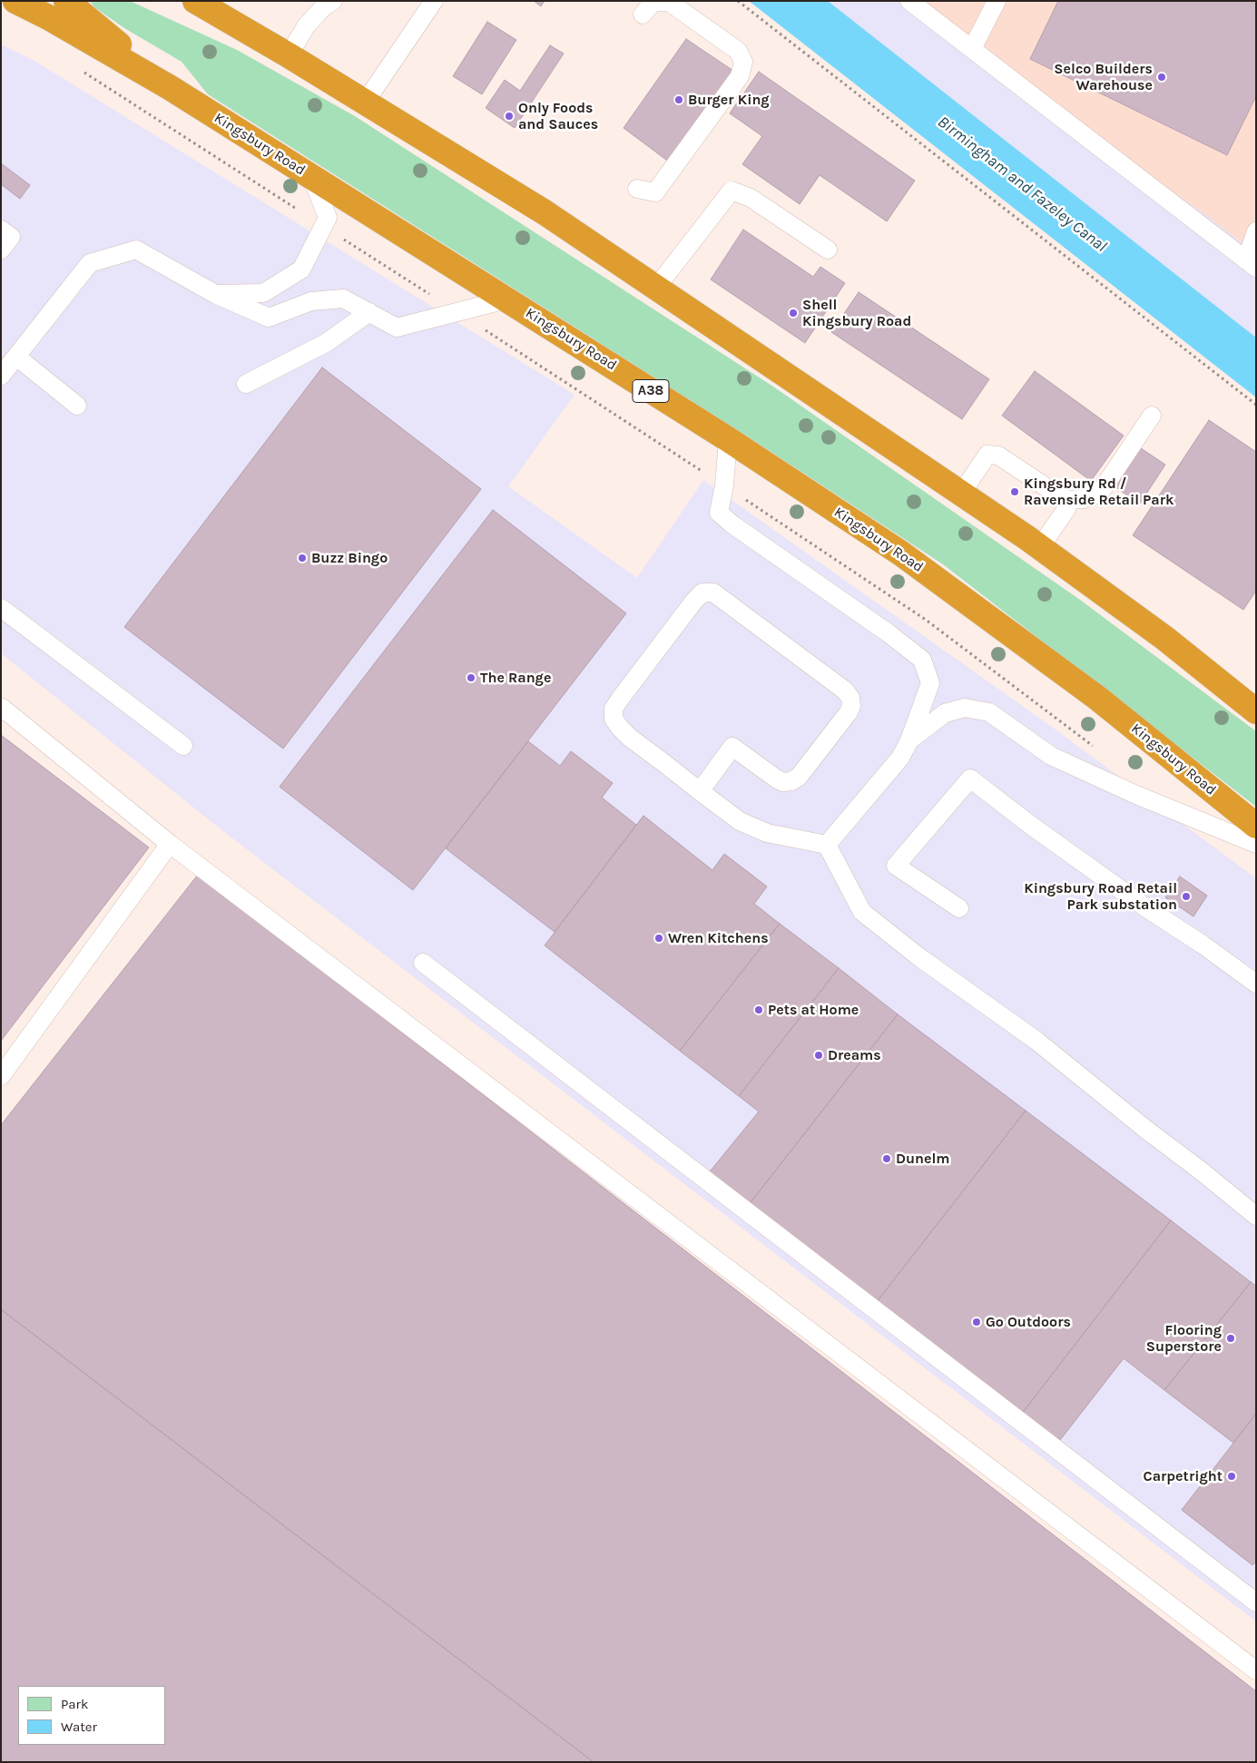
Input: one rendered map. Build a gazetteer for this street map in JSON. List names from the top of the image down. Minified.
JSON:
{"streets":{"highway":["Kingsbury Road","A38"]},"water":["Birmingham and Fazeley Canal"],"places":["Selco Builders Warehouse","Burger King","Only Foods and Sauces","Shell Kingsbury Road","Kingsbury Rd / Ravenside Retail Park","Buzz Bingo","The Range","Kingsbury Road Retail Park substation","Wren Kitchens","Pets at Home","Dreams","Dunelm","Go Outdoors","Flooring Superstore","Carpetright"],"legend":["Park","Water"]}
